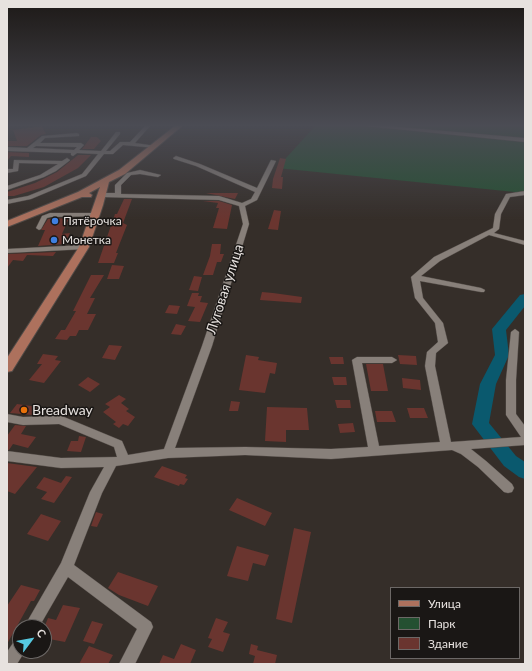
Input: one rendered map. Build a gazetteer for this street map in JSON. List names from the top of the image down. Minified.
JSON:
{"streets":{"street":["Луговая улица"]},"places":["Пятёрочка","Монетка","Breadway"],"legend":["Улица","Парк","Здание"],"north":"top right"}
